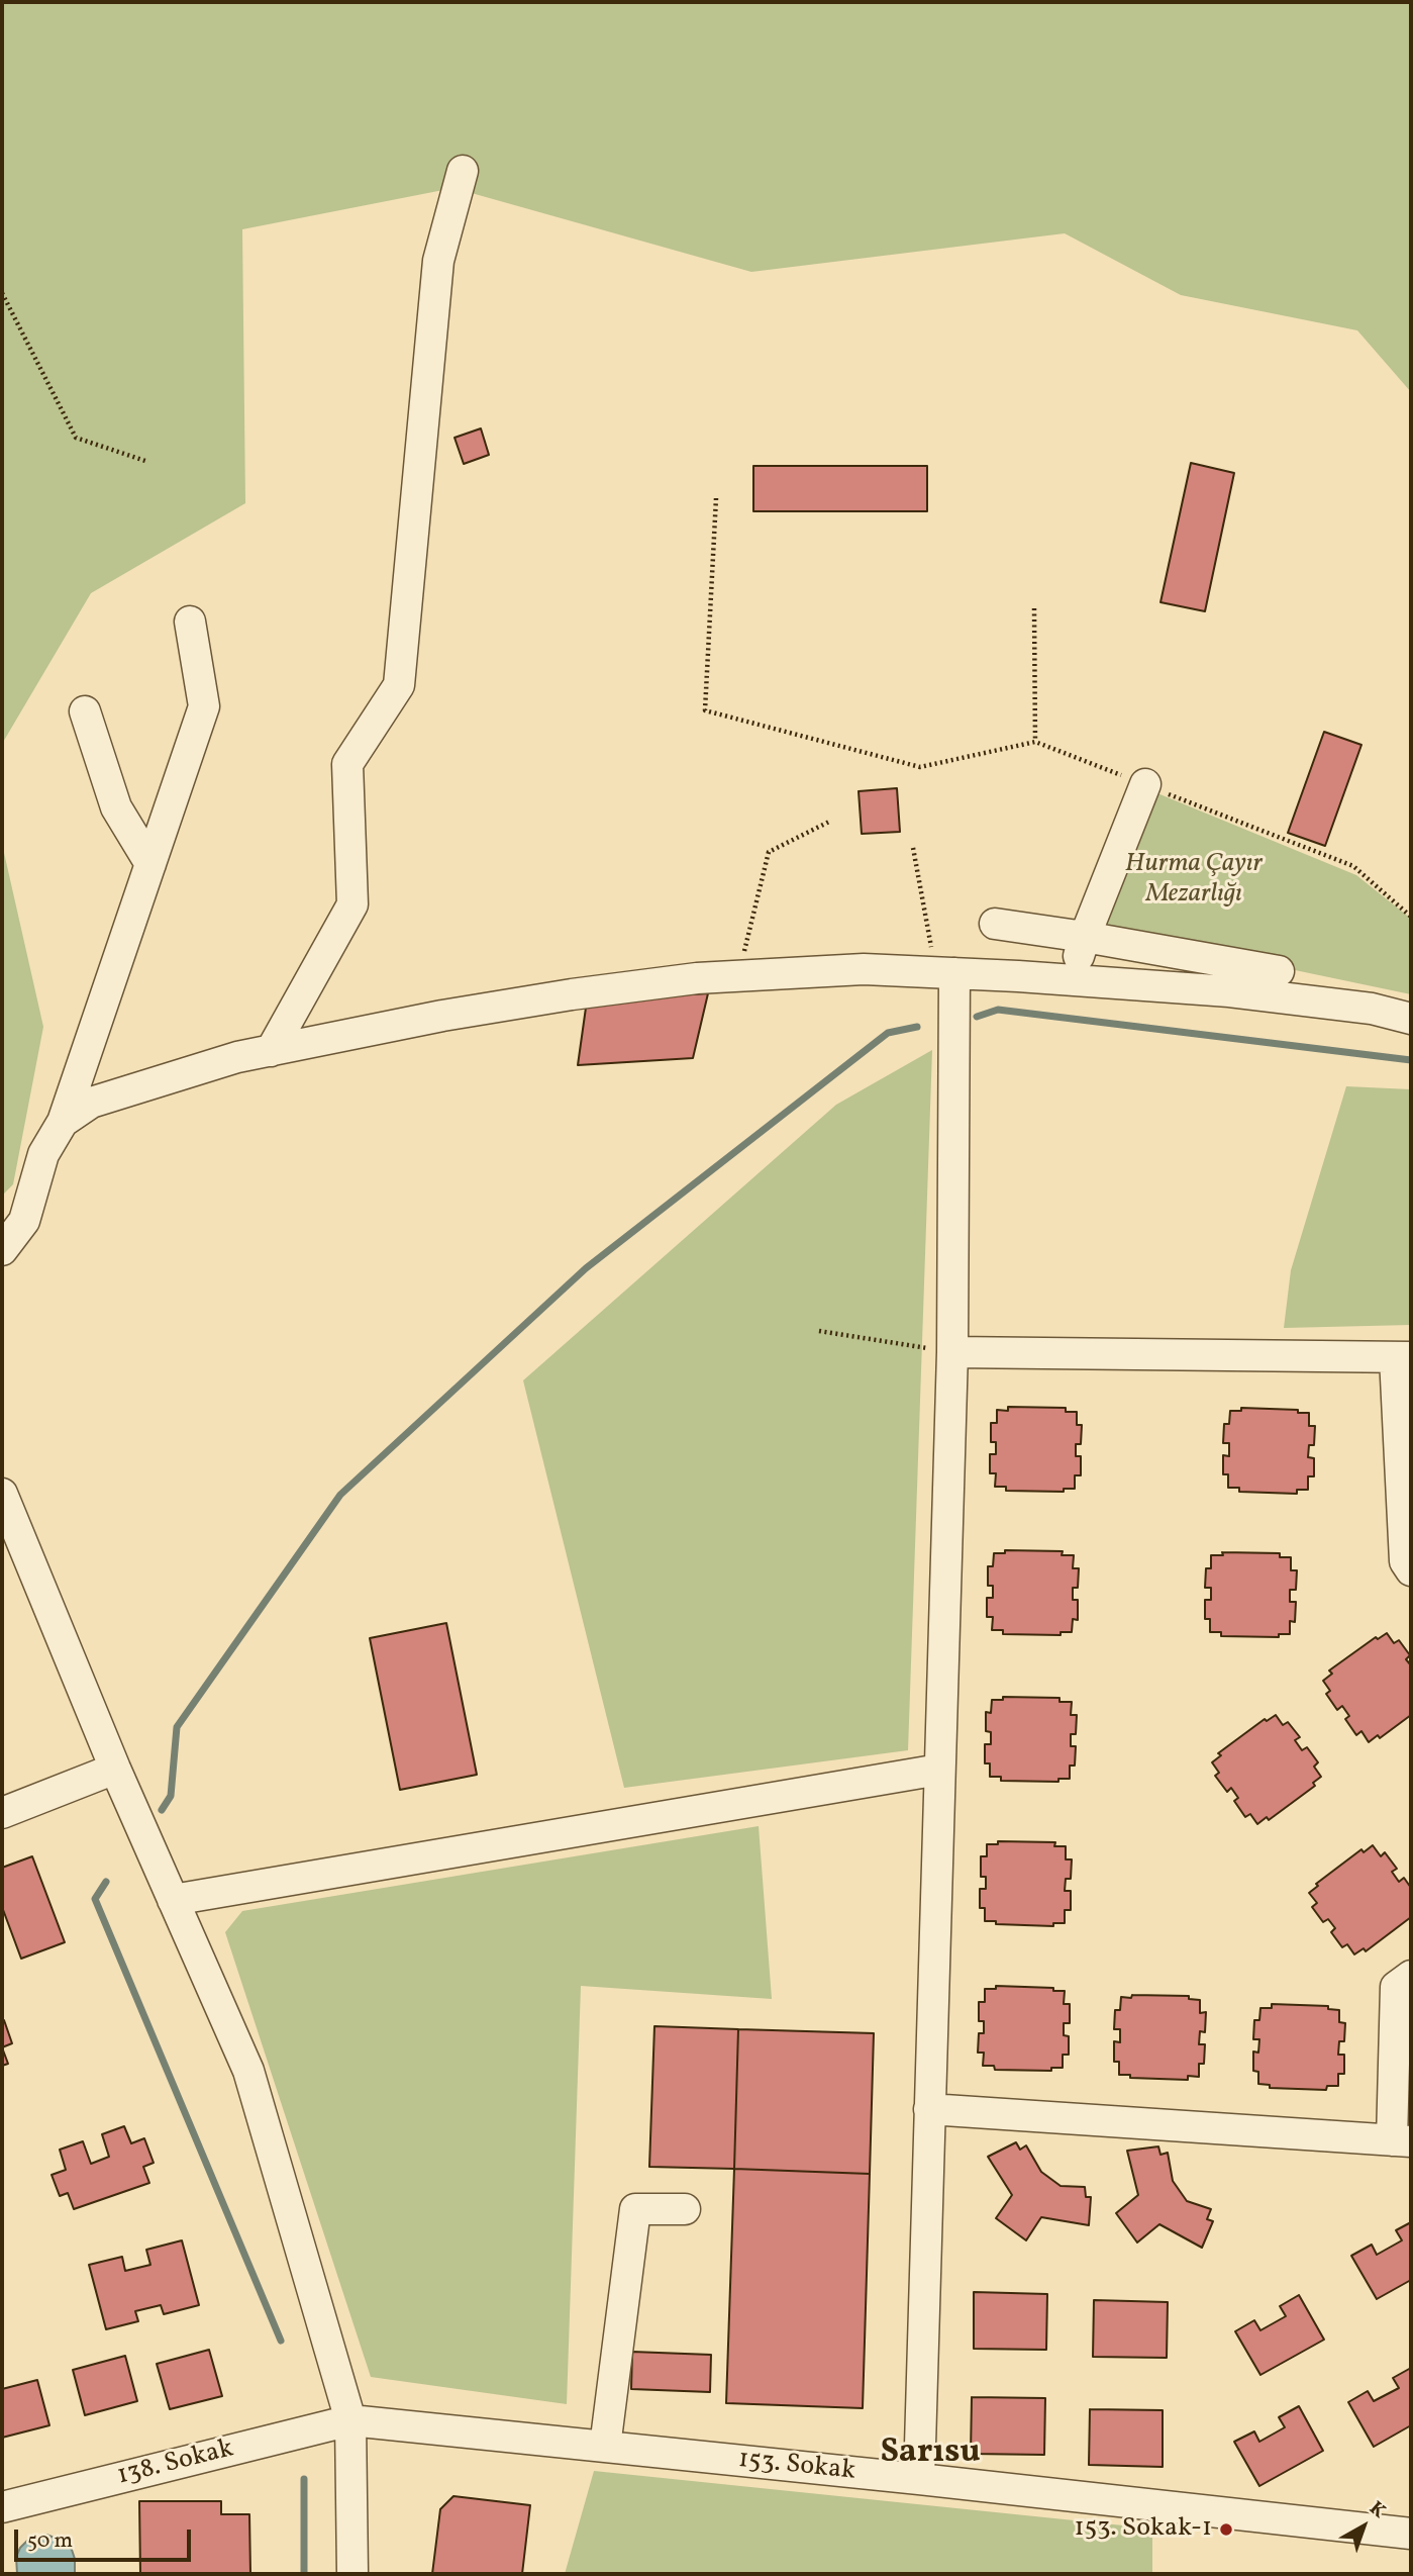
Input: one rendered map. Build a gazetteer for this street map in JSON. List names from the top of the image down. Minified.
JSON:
{"streets":{"street":["138. Sokak","153. Sokak"]},"crossings":[["138. Sokak","153. Sokak"]],"districts":["Sarısu"],"parks":["Hurma Çayır Mezarlığı"],"places":["153. Sokak-1"],"scale_bar":"50 m","north":"top right"}
